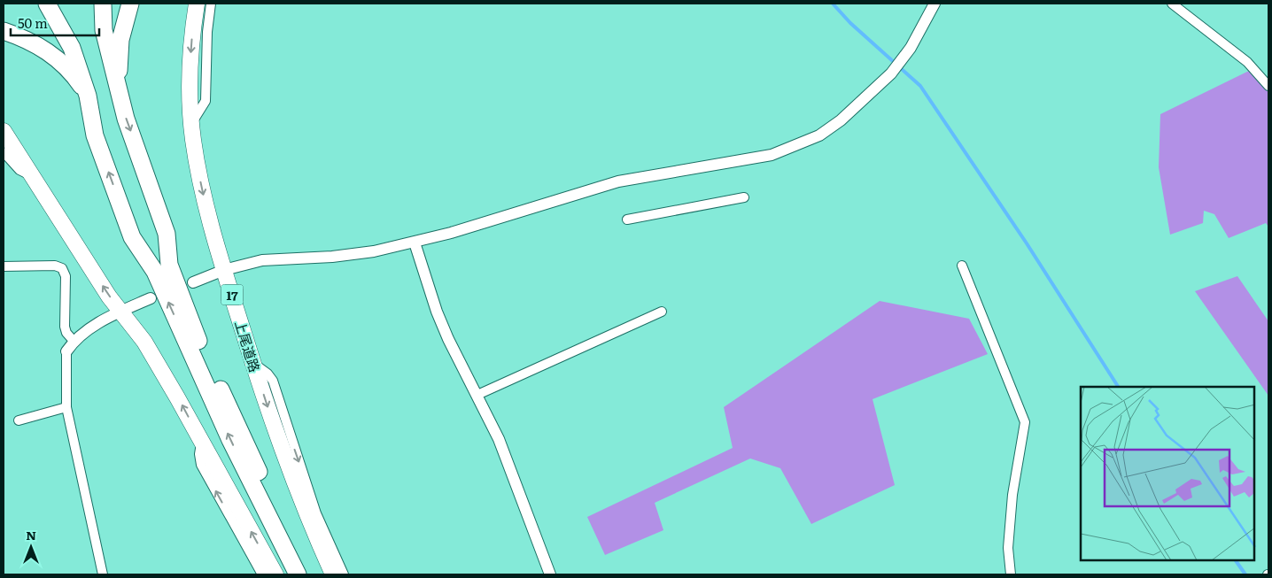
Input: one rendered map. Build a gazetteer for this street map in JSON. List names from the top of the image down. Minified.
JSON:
{"streets":{"highway":["17","上尾道路"]},"scale_bar":"50 m","north":"top"}
